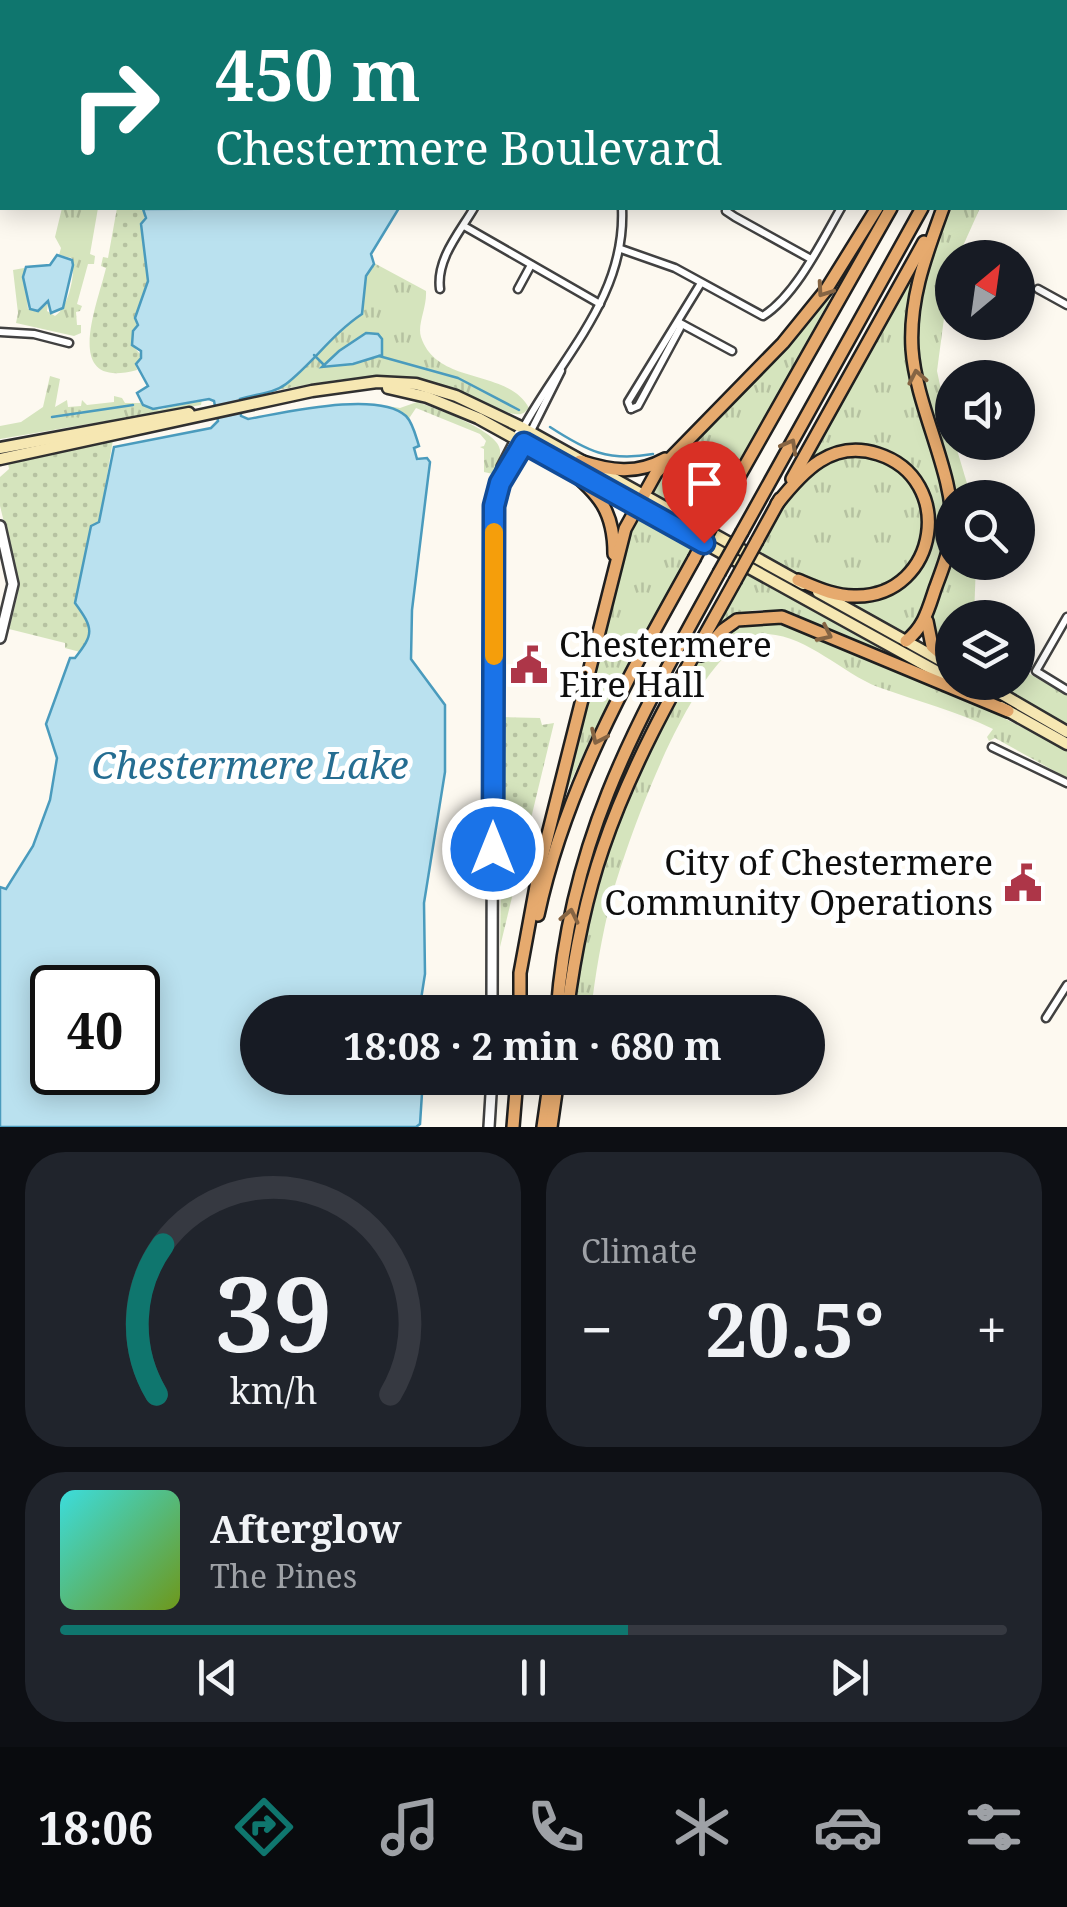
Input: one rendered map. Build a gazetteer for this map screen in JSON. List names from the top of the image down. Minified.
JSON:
{"water":["Chestermere Lake"],"places":{"public building":["Chestermere Fire Hall","City of Chestermere Community Operations"]},"north":"top right","page":{"turn":["450 m","Chestermere Boulevard"],"limit":"40","trip":"18:08 · 2 min · 680 m","tile":"Climate","heat":["−","20.5°","+"],"song":["Afterglow","The Pines"],"tabs":"18:06","gauge":["39","km/h"]}}
